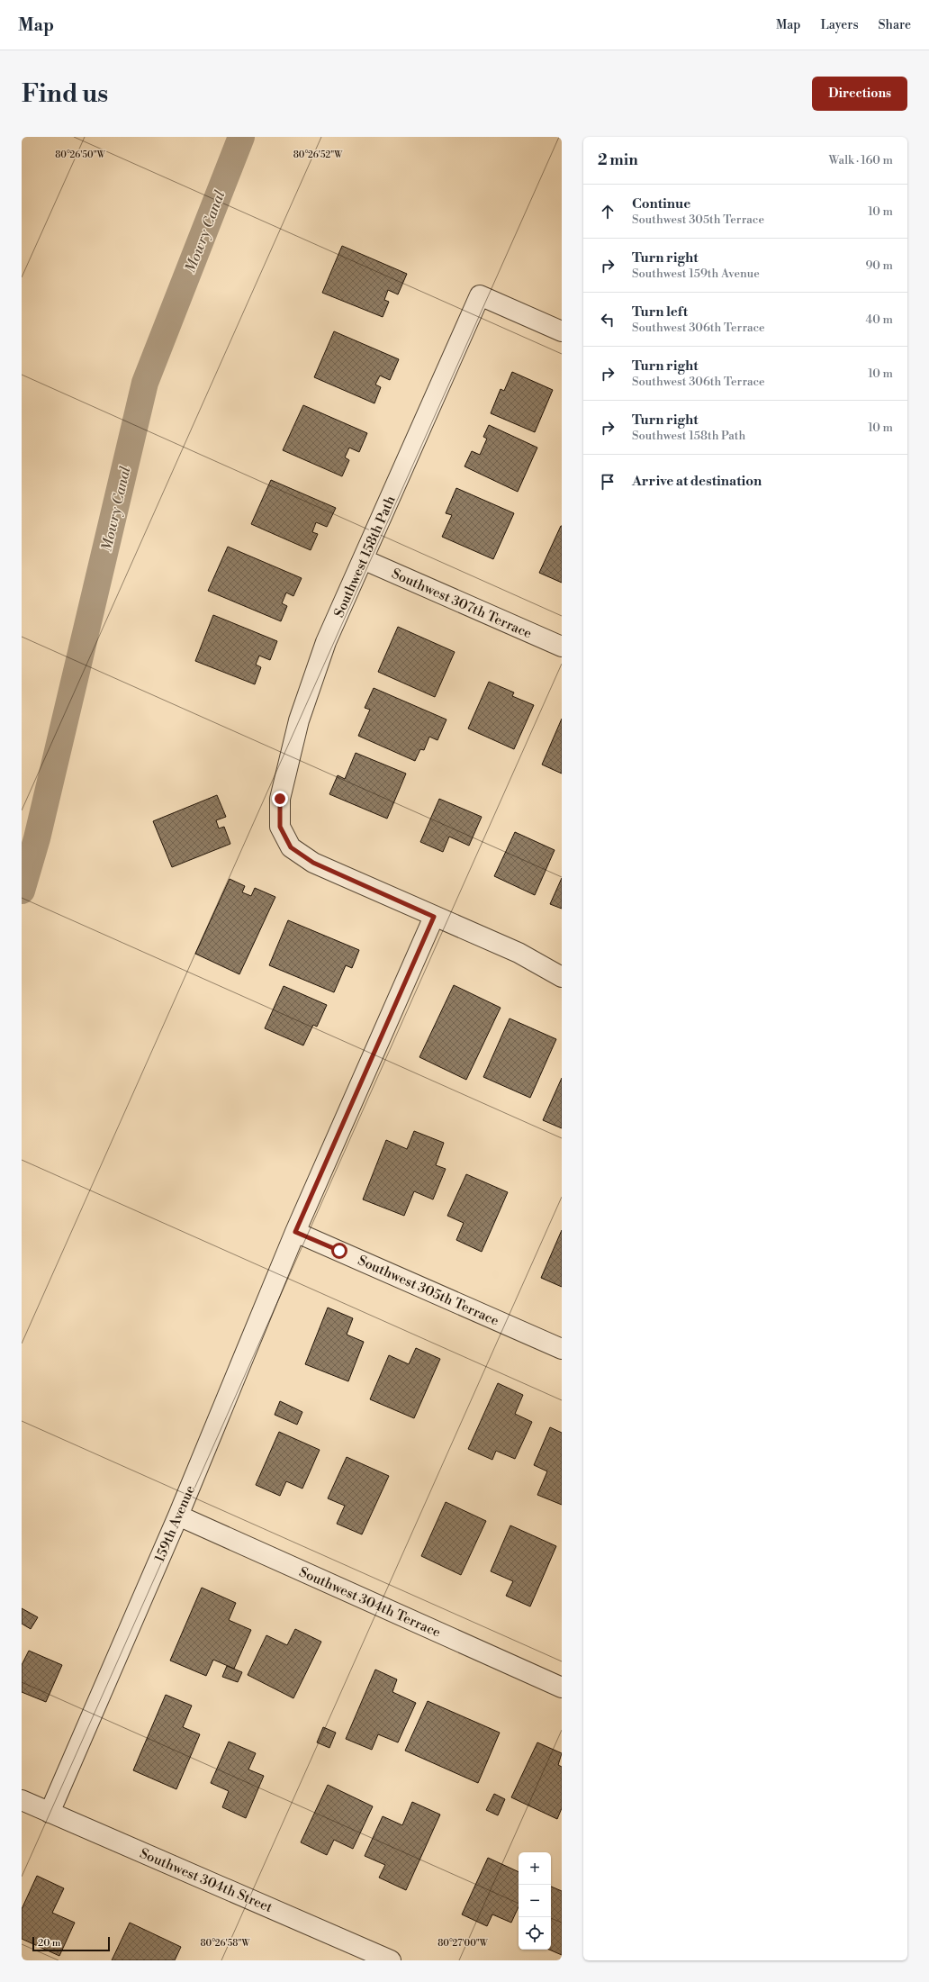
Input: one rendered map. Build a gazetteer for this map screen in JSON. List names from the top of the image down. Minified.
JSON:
{"streets":{"street":["Southwest 158th Path","Southwest 307th Terrace","Southwest 305th Terrace","159th Avenue","Southwest 304th Terrace","Southwest 304th Street"]},"crossings":[["Southwest 158th Path","Southwest 307th Terrace"],["Southwest 158th Path","159th Avenue"],["Southwest 305th Terrace","159th Avenue"],["159th Avenue","Southwest 304th Terrace"],["159th Avenue","Southwest 304th Street"]],"water":["Mowry Canal"],"scale_bar":"20 m","page":{"header":"Map","nav":["Map","Layers","Share"],"buttons":"Directions","title":"Find us","heading":["2 min","Walk · 160 m"],"list":[["Continue","Southwest 305th Terrace","10 m"],["Turn right","Southwest 159th Avenue","90 m"],["Turn left","Southwest 306th Terrace","40 m"],["Turn right","Southwest 306th Terrace","10 m"],["Turn right","Southwest 158th Path","10 m"],"Arrive at destination"],"map_buttons":["+","−"],"scale":"20 m"},"coordinates":["80°26'50\"W","80°26'52\"W","80°26'58\"W","80°27'00\"W"]}
